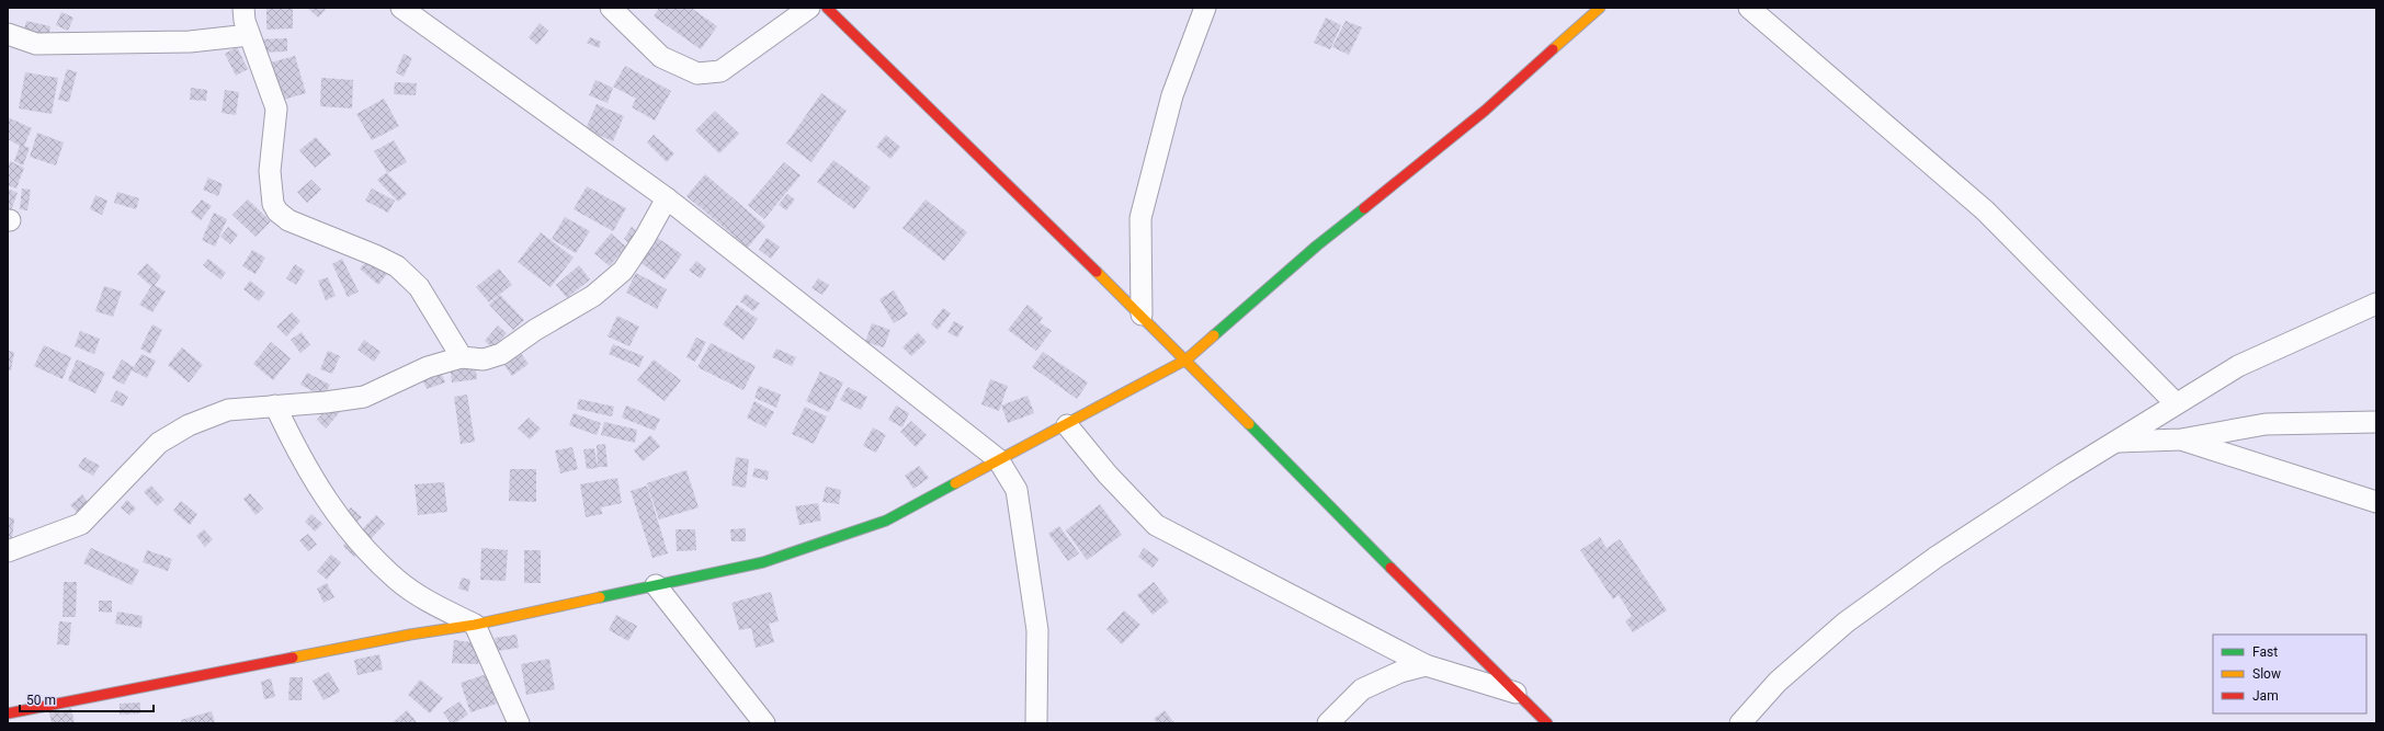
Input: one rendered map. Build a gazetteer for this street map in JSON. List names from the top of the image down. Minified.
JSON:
{"legend":["Fast","Slow","Jam"],"scale_bar":"50 m"}
